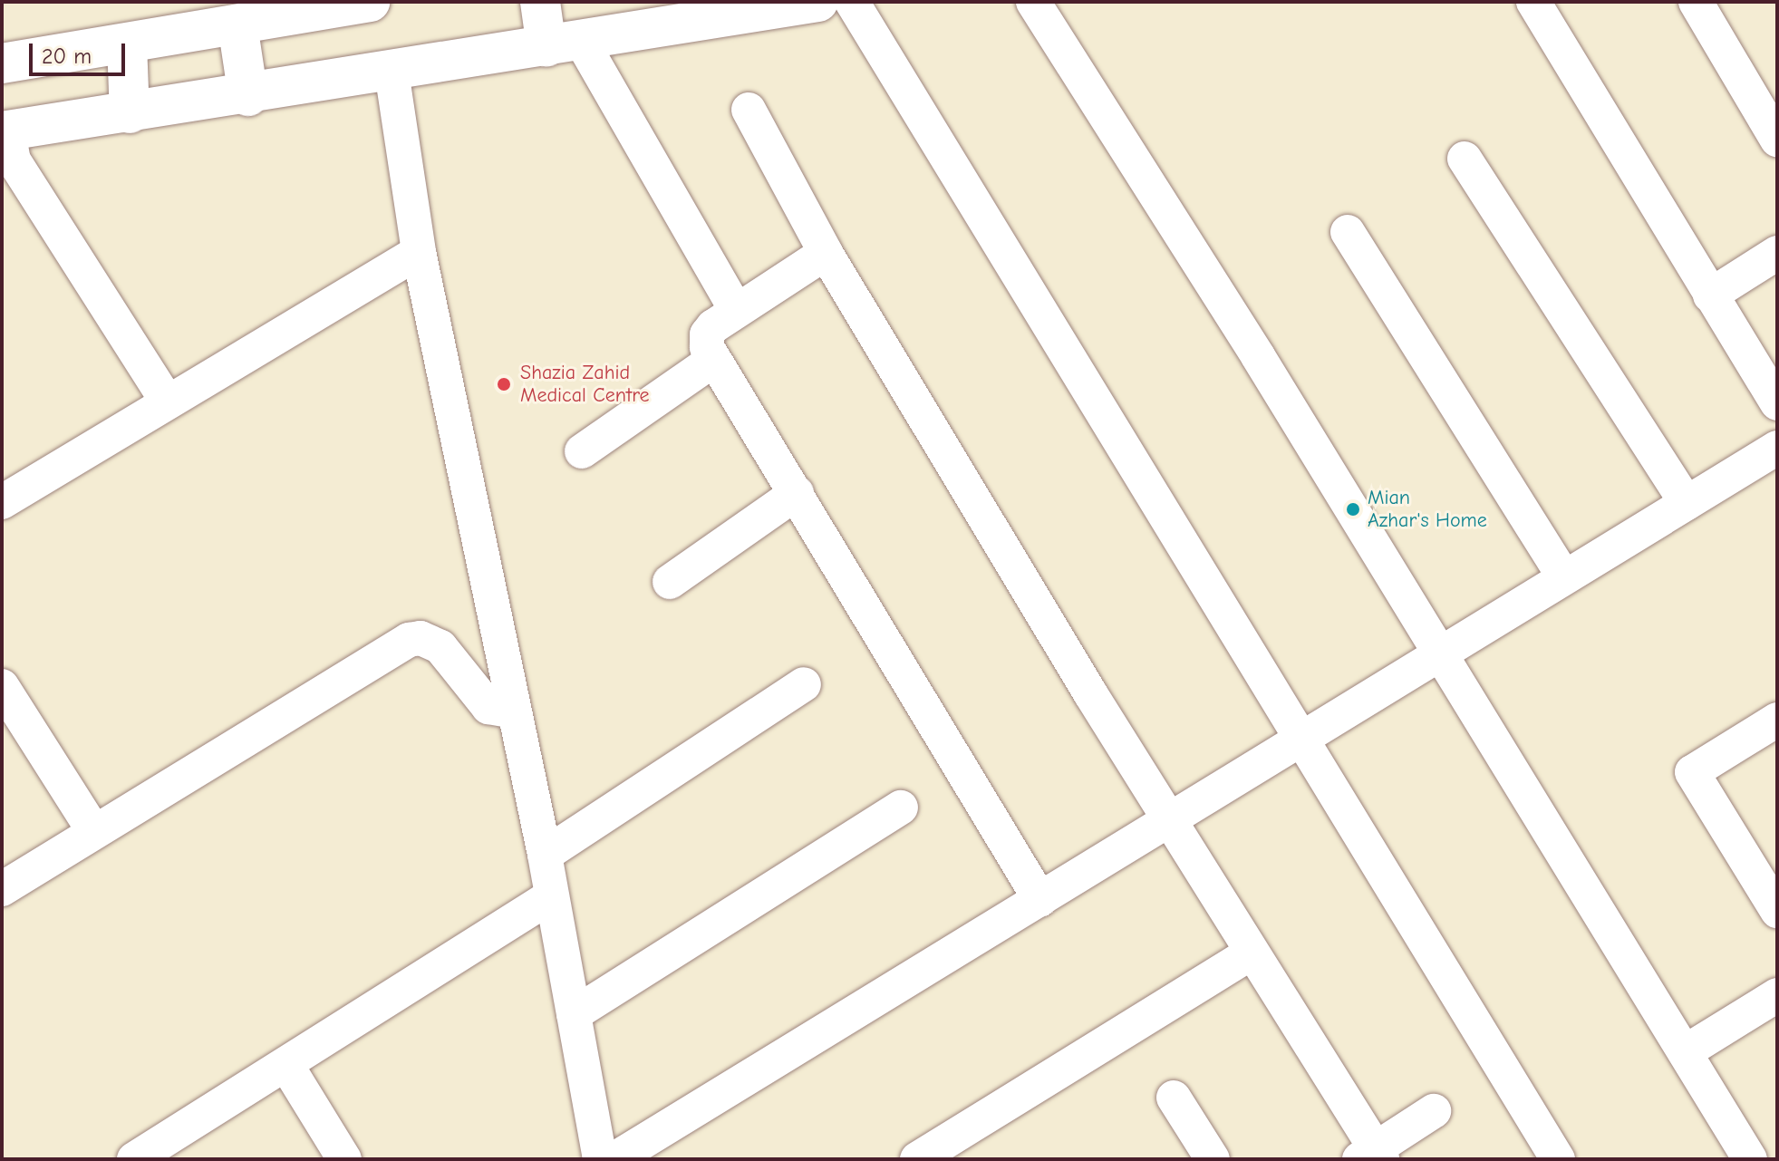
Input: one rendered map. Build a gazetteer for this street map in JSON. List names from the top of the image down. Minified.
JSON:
{"places":["Shazia Zahid Medical Centre","Mian Azhar's Home"],"scale_bar":"20 m"}
